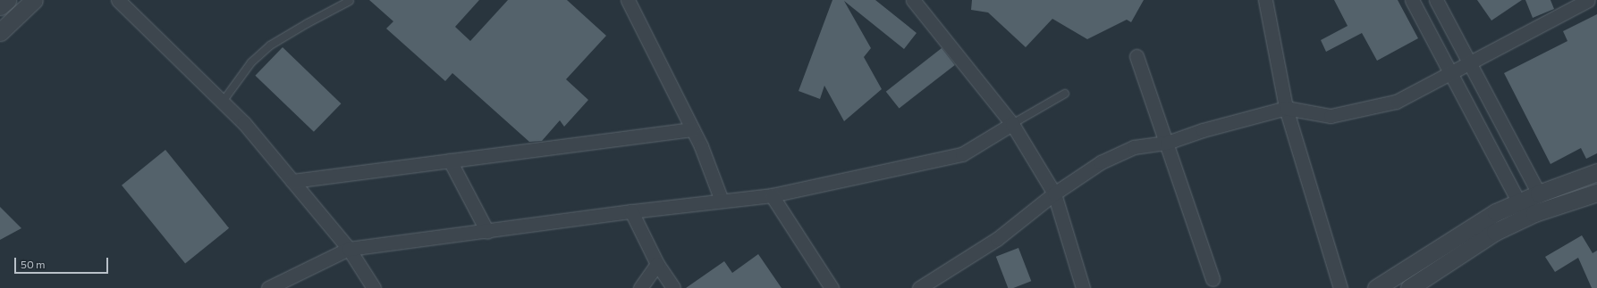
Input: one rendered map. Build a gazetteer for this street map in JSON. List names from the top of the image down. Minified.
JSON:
{"scale_bar":"50 m"}
